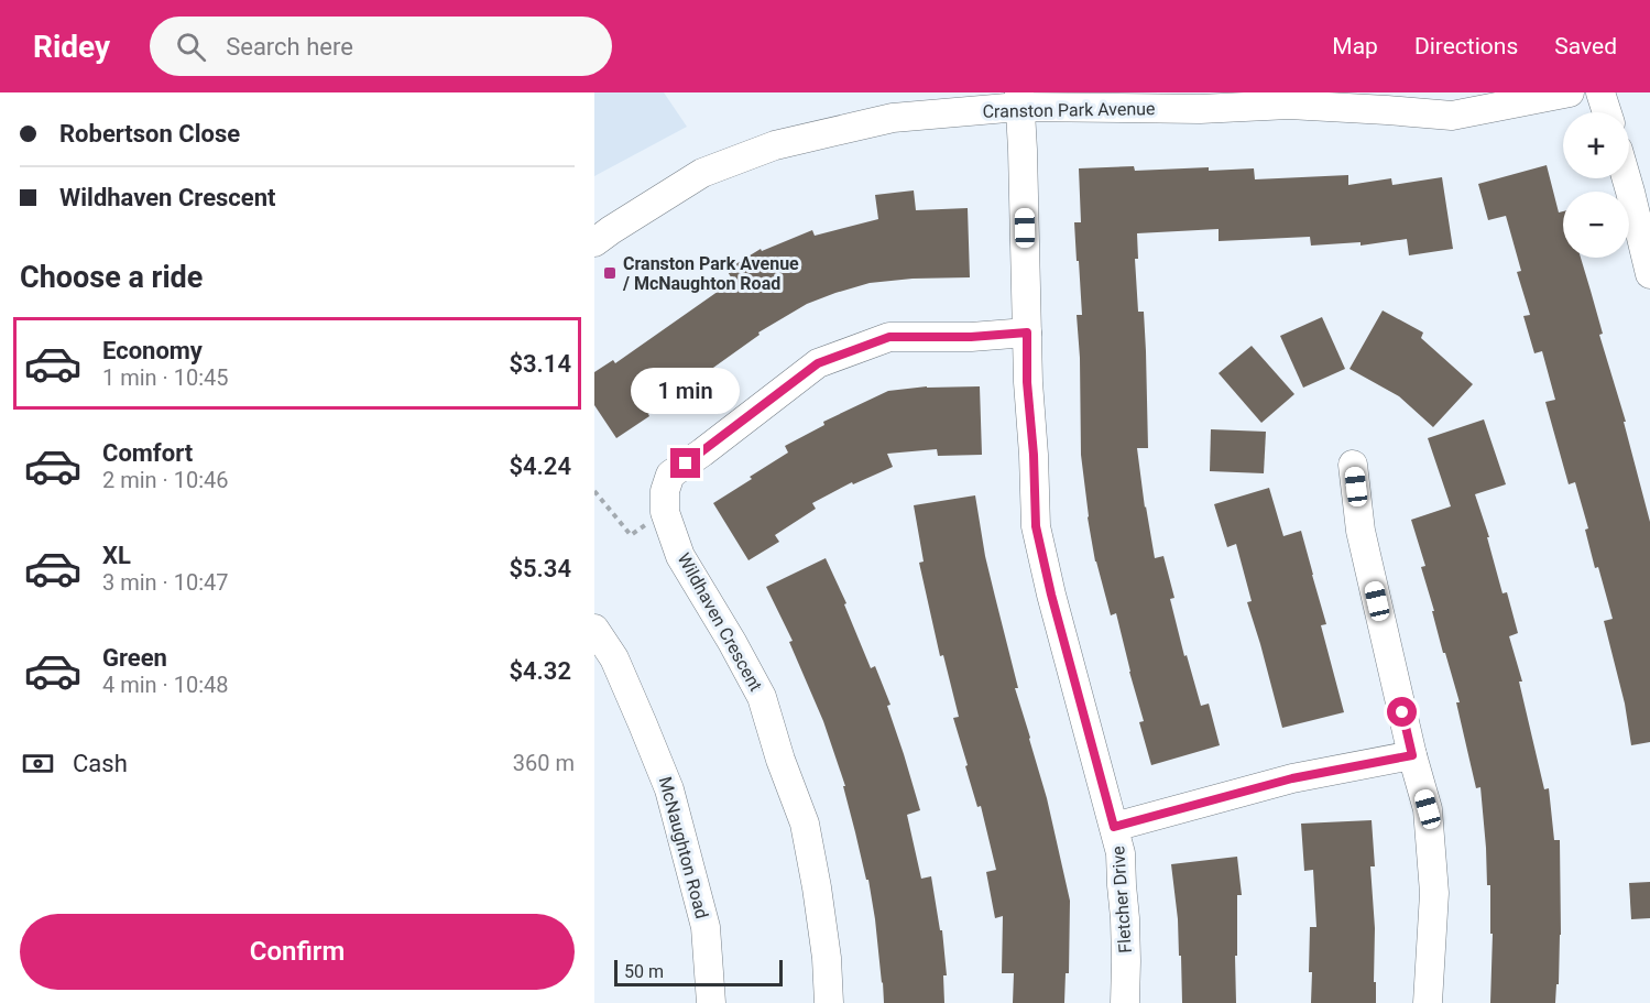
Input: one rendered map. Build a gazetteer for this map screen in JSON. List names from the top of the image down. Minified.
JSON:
{"streets":{"street":["Cranston Park Avenue","Wildhaven Crescent","McNaughton Road","Fletcher Drive"]},"crossings":[["Cranston Park Avenue","Fletcher Drive"],["Wildhaven Crescent","Fletcher Drive"]],"places":{"transit":["Cranston Park Avenue / McNaughton Road"]},"scale_bar":"50 m","page":{"header":"Ridey","search":"Search here","nav":["Map","Directions","Saved"],"banner":["Robertson Close","Wildhaven Crescent"],"map_buttons":["+","−"],"heading":"Choose a ride","list":[{"name":"Economy","note":"1 min · 10:45","value":"$3.14"},{"name":"Comfort","note":"2 min · 10:46","value":"$4.24"},{"name":"XL","note":"3 min · 10:47","value":"$5.34"},{"name":"Green","note":"4 min · 10:48","value":"$4.32"}],"bubble":"1 min","pay":["Cash","360 m"],"buttons":"Confirm","scale":"50 m"}}
